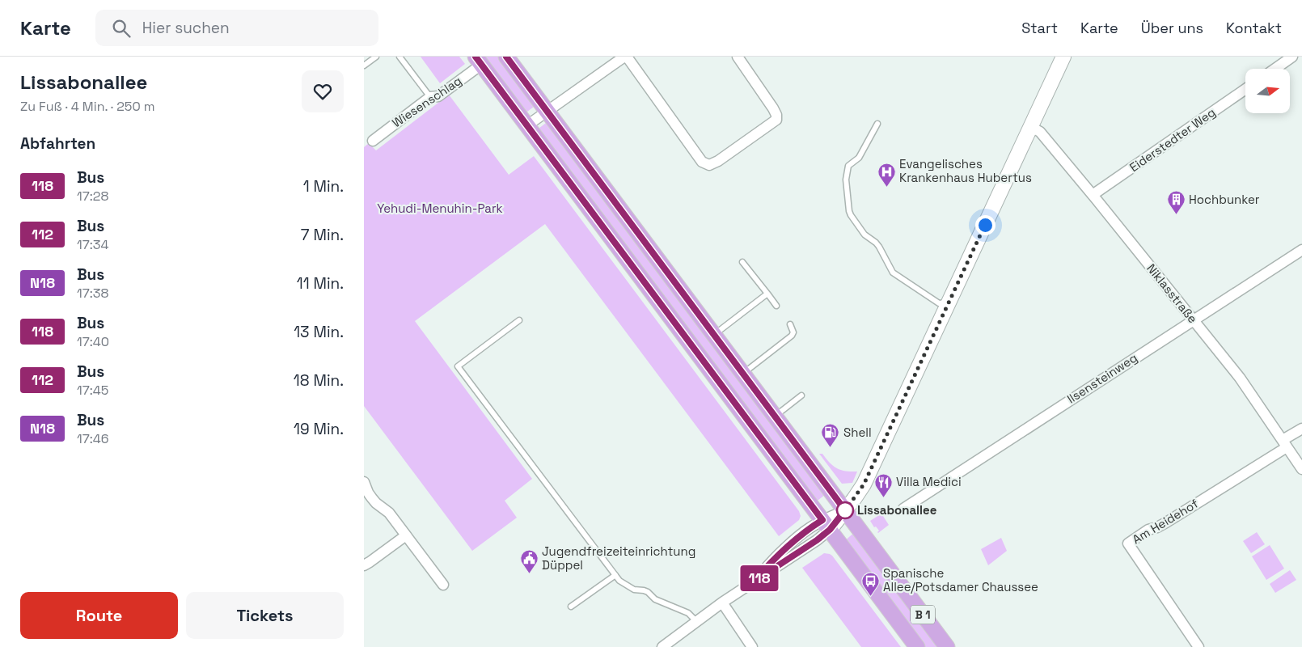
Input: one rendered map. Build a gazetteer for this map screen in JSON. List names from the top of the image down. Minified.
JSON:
{"streets":{"main road":["B 1"],"street":["Wiesenschlag","Eiderstedter Weg","Niklasstraße","Ilsensteinweg","Am Heidehof"]},"crossings":[["Wiesenschlag","B 1"],["Eiderstedter Weg","Niklasstraße"],["Niklasstraße","Ilsensteinweg"],["Niklasstraße","Am Heidehof"]],"parks":["Yehudi-Menuhin-Park"],"places":{"hospital":["Evangelisches Krankenhaus Hubertus"],"building":["Hochbunker"],"fuel station":["Shell"],"restaurant":["Villa Medici"],"other":["Lissabonallee"],"public building":["Jugendfreizeiteinrichtung Düppel"],"bus stop":["Spanische Allee/Potsdamer Chaussee"]},"lines":["bus line 118"],"north":"right","page":{"header":"Karte","search":"Hier suchen","nav":["Start","Karte","Über uns","Kontakt"],"heading":[["Lissabonallee","Zu Fuß · 4 Min. · 250 m"],"Abfahrten"],"on_map":"118","list":[{"mark":"118","name":"Bus","note":"17:28","value":"1 Min."},{"mark":"112","name":"Bus","note":"17:34","value":"7 Min."},{"mark":"N18","name":"Bus","note":"17:38","value":"11 Min."},{"mark":"118","name":"Bus","note":"17:40","value":"13 Min."},{"mark":"112","name":"Bus","note":"17:45","value":"18 Min."},{"mark":"N18","name":"Bus","note":"17:46","value":"19 Min."}],"buttons":["Route","Tickets"]}}
